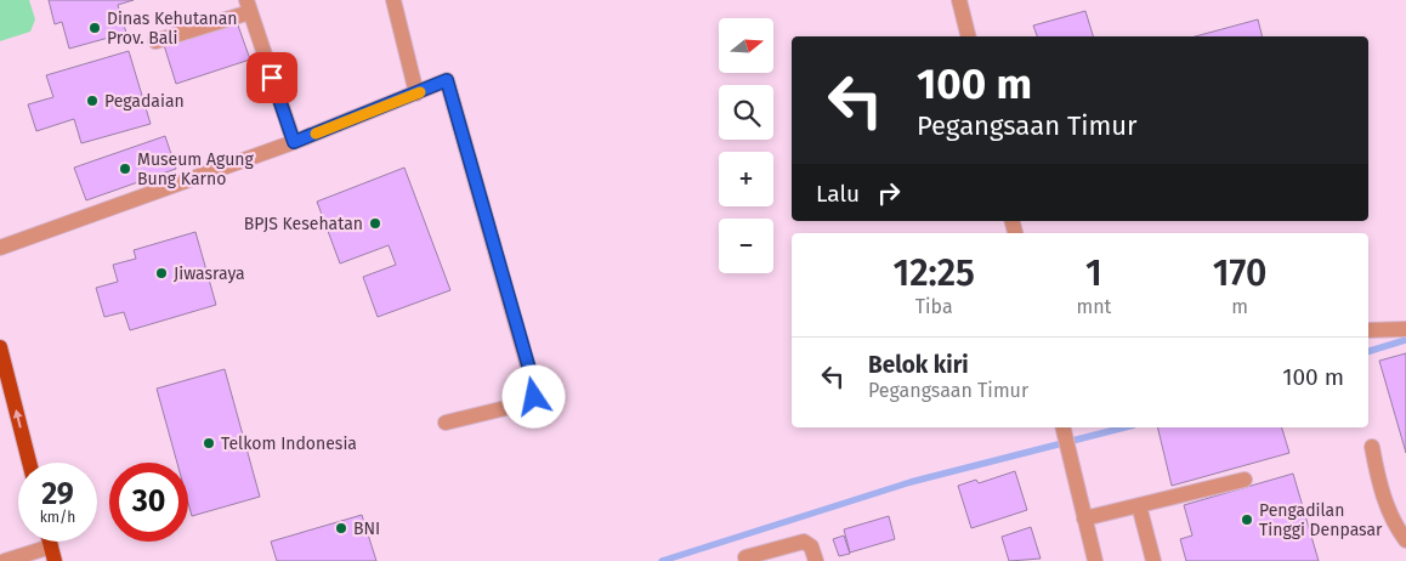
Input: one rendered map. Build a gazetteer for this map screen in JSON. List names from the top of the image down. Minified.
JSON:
{"places":["Dinas Kehutanan Prov. Bali","Pegadaian","Museum Agung Bung Karno","BPJS Kesehatan","Jiwasraya","Telkom Indonesia","Pengadilan Tinggi Denpasar","BNI"],"north":"right","page":{"map_buttons":["+","−"],"turn":["100 m","Pegangsaan Timur"],"then":"Lalu","eta":["12:25","Tiba","1","mnt","170","m"],"list":[{"name":"Belok kiri","note":"Pegangsaan Timur","value":"100 m"}],"speed":"29 km/h","limit":"30"}}
